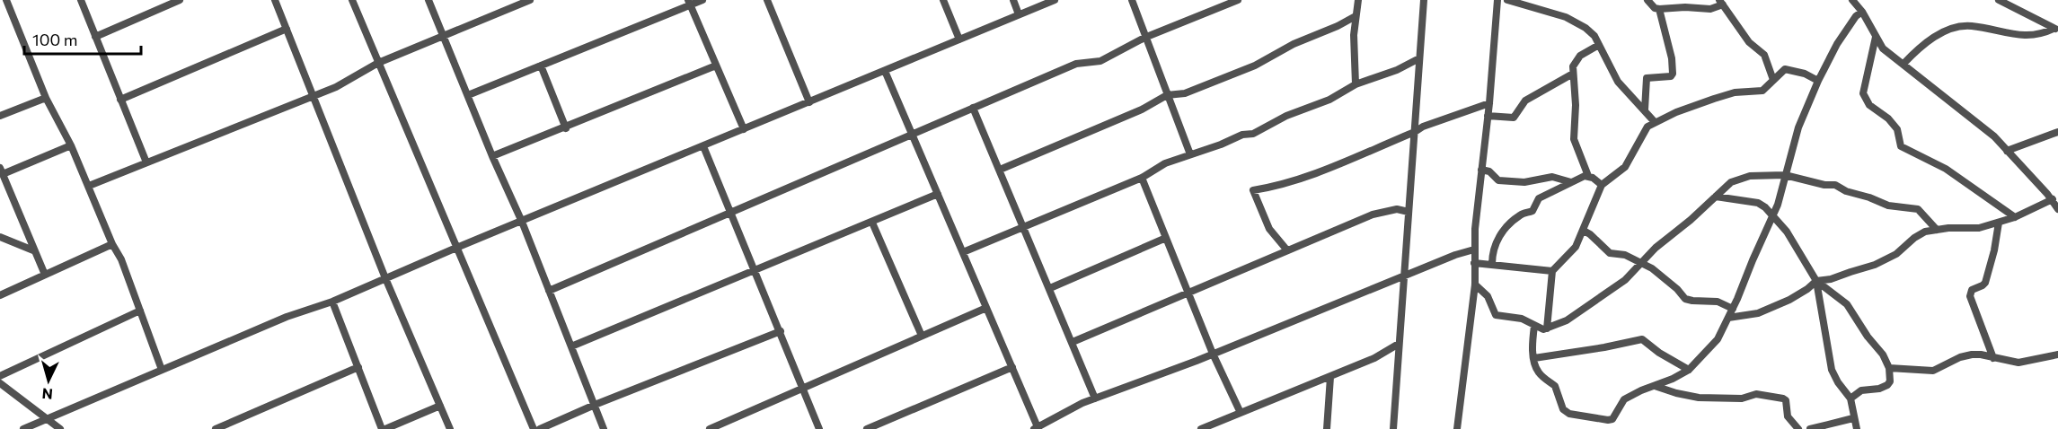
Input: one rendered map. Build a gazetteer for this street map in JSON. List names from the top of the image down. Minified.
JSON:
{"scale_bar":"100 m","north":"bottom"}
